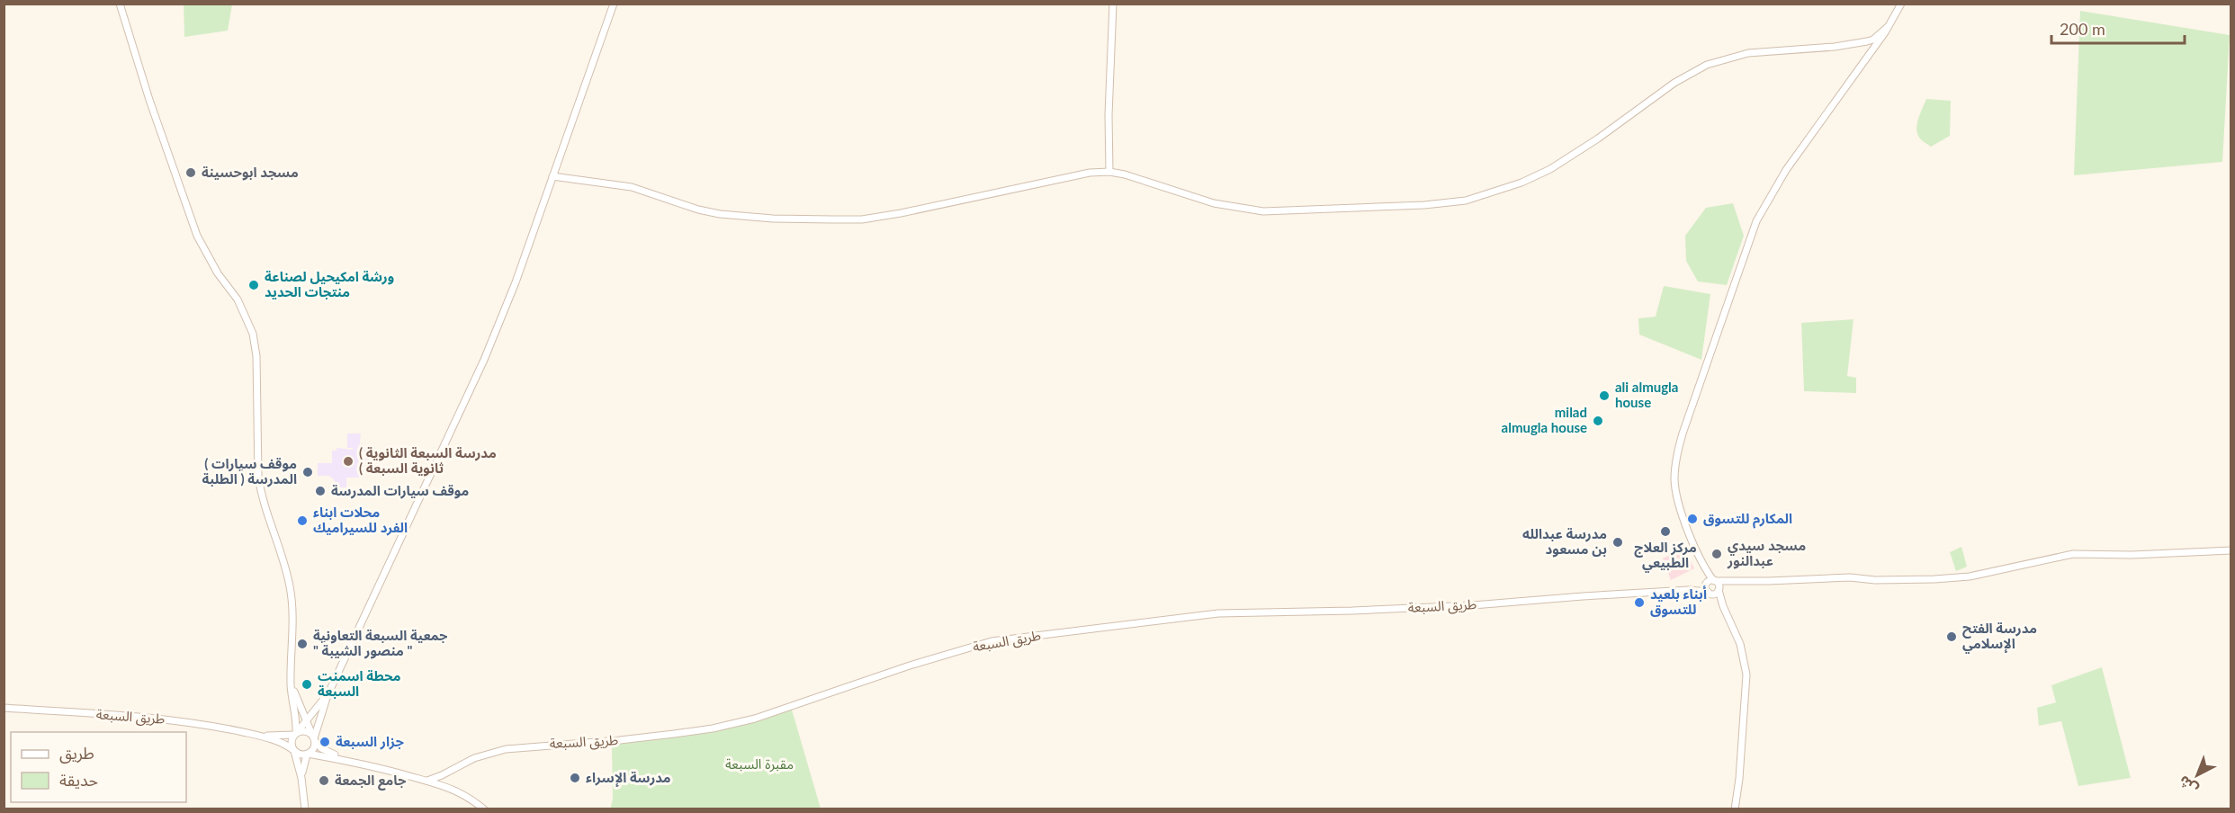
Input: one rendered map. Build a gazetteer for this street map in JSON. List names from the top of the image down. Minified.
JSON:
{"streets":{"street":["طريق السبعة"]},"parks":["مقبرة السبعة"],"places":["مسجد ابوحسينة","ورشة امكيحيل لصناعة منتجات الحديد","ali almugla house","milad almugla house","( مدرسة السبعة الثانوية ( ثانوية السبعة","( موقف سيارات المدرسة ( الطلبة","موقف سيارات المدرسة","المكارم للتسوق","محلات ابناء الفرد للسيراميك","مركز العلاج الطبيعي","مدرسة عبدالله بن مسعود","مسجد سيدي عبدالنور","أبناء بلعيد للتسوق","مدرسة الفتح الإسلامي","جمعية السبعة التعاونية \" منصور الشيبة \"","محطة اسمنت السبعة","جزار السبعة","مدرسة الإسراء","جامع الجمعة"],"legend":["طريق","حديقة"],"scale_bar":"200 m","north":"bottom left"}
